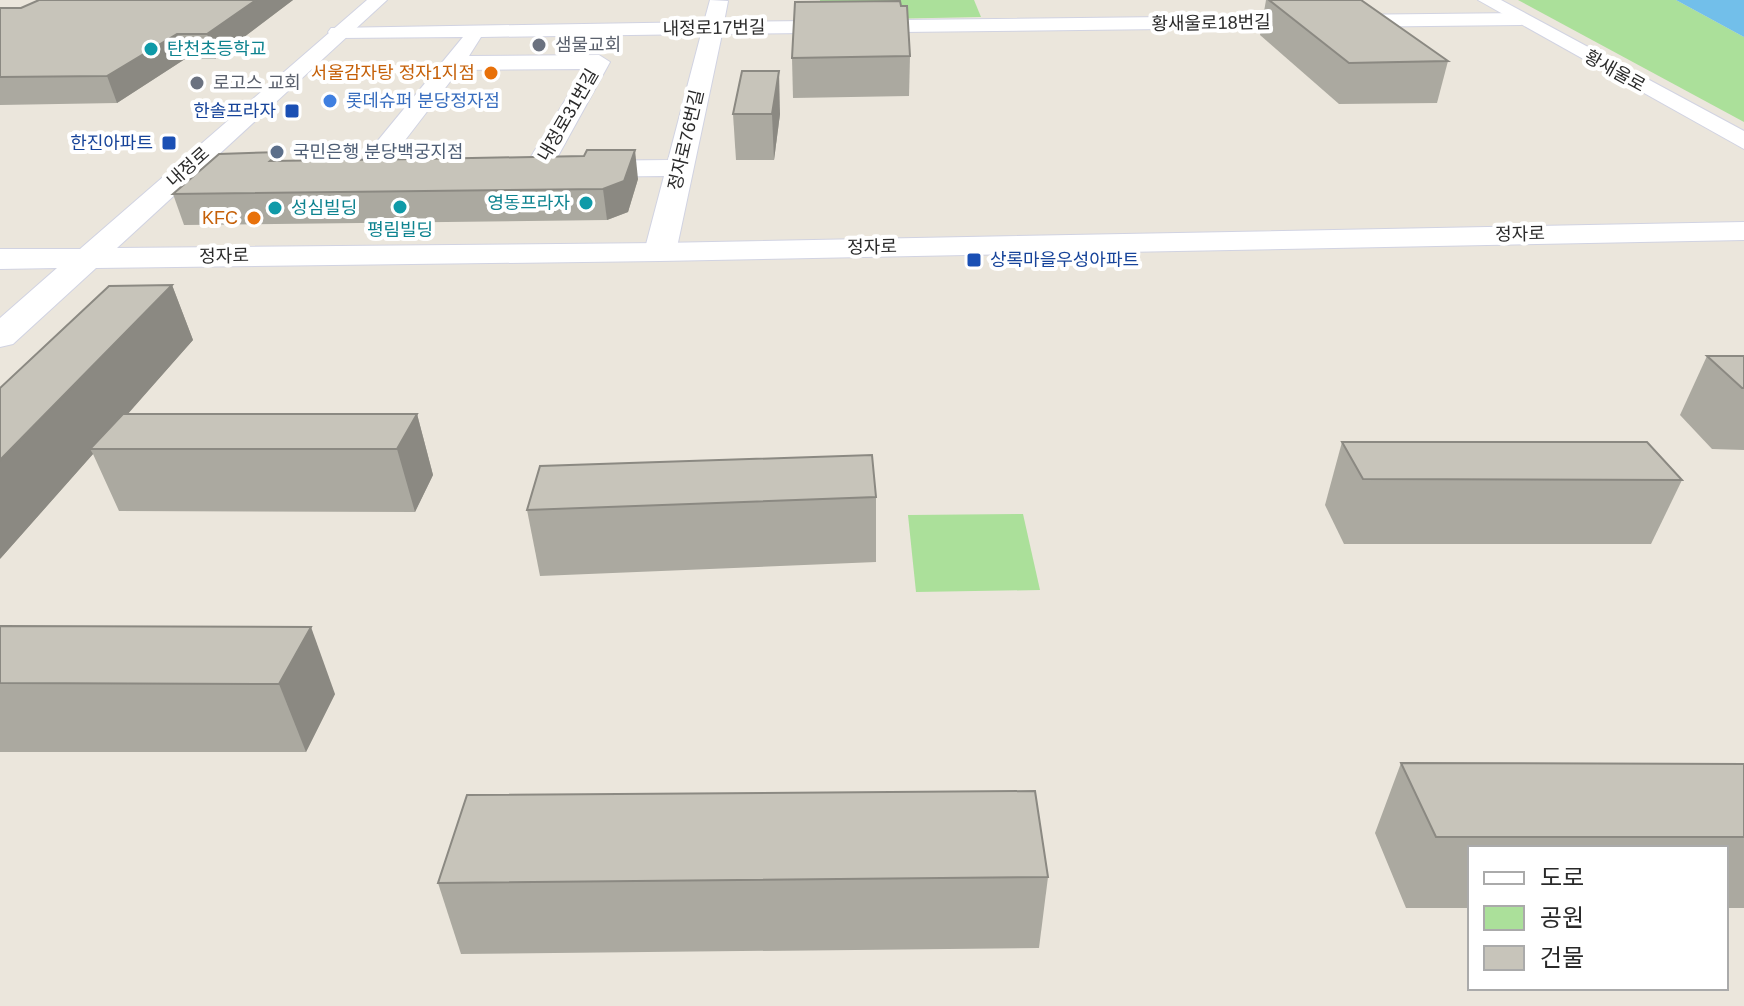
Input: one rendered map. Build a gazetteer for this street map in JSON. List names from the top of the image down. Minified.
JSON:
{"streets":{"street":["황새울로18번길","내정로17번길","황새울로","내정로31번길","정자로76번길","내정로","정자로"]},"crossings":[["황새울로18번길","내정로17번길"],["황새울로18번길","황새울로"],["내정로17번길","정자로76번길"],["내정로17번길","내정로"],["내정로31번길","정자로76번길"],["정자로76번길","정자로"],["내정로","정자로"]],"places":{"other":["샘물교회","탄천초등학교","서울감자탕 정자1지점","로고스 교회","롯데슈퍼 분당정자점","국민은행 분당백궁지점","영동프라자","평림빌딩","성심빌딩","KFC"],"transit":["한솔프라자","한진아파트","상록마을우성아파트"]},"legend":["도로","공원","건물"]}
